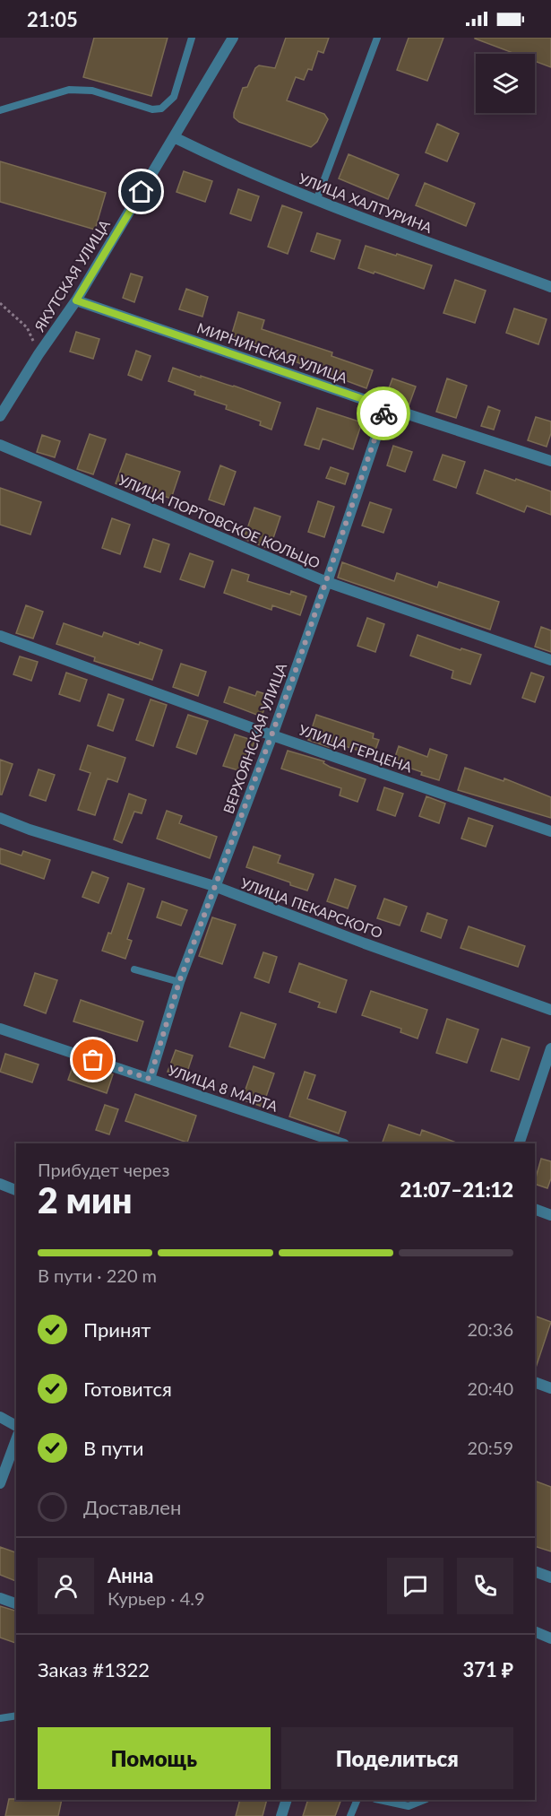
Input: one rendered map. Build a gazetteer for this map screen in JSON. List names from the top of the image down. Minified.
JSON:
{"streets":{"street":["УЛИЦА ХАЛТУРИНА","ЯКУТСКАЯ УЛИЦА","МИРНИНСКАЯ УЛИЦА","УЛИЦА ПОРТОВСКОЕ КОЛЬЦО","ВЕРХОЯНСКАЯ УЛИЦА","УЛИЦА ГЕРЦЕНА","УЛИЦА ПЕКАРСКОГО","УЛИЦА 8 МАРТА"]},"crossings":[["УЛИЦА ХАЛТУРИНА","ЯКУТСКАЯ УЛИЦА"],["ЯКУТСКАЯ УЛИЦА","МИРНИНСКАЯ УЛИЦА"],["МИРНИНСКАЯ УЛИЦА","ВЕРХОЯНСКАЯ УЛИЦА"],["УЛИЦА ПОРТОВСКОЕ КОЛЬЦО","ВЕРХОЯНСКАЯ УЛИЦА"],["ВЕРХОЯНСКАЯ УЛИЦА","УЛИЦА ГЕРЦЕНА"],["ВЕРХОЯНСКАЯ УЛИЦА","УЛИЦА ПЕКАРСКОГО"],["ВЕРХОЯНСКАЯ УЛИЦА","УЛИЦА 8 МАРТА"]],"page":{"status":"21:05","heading":["2 мин","Прибудет через","21:07–21:12"],"panel":["Анна","Курьер · 4.9","Заказ #1322","371 ₽"],"bar":"В пути · 220 m","list":[["Принят","20:36"],["Готовится","20:40"],["В пути","20:59"],"Доставлен"],"buttons":["Помощь","Поделиться"]}}
